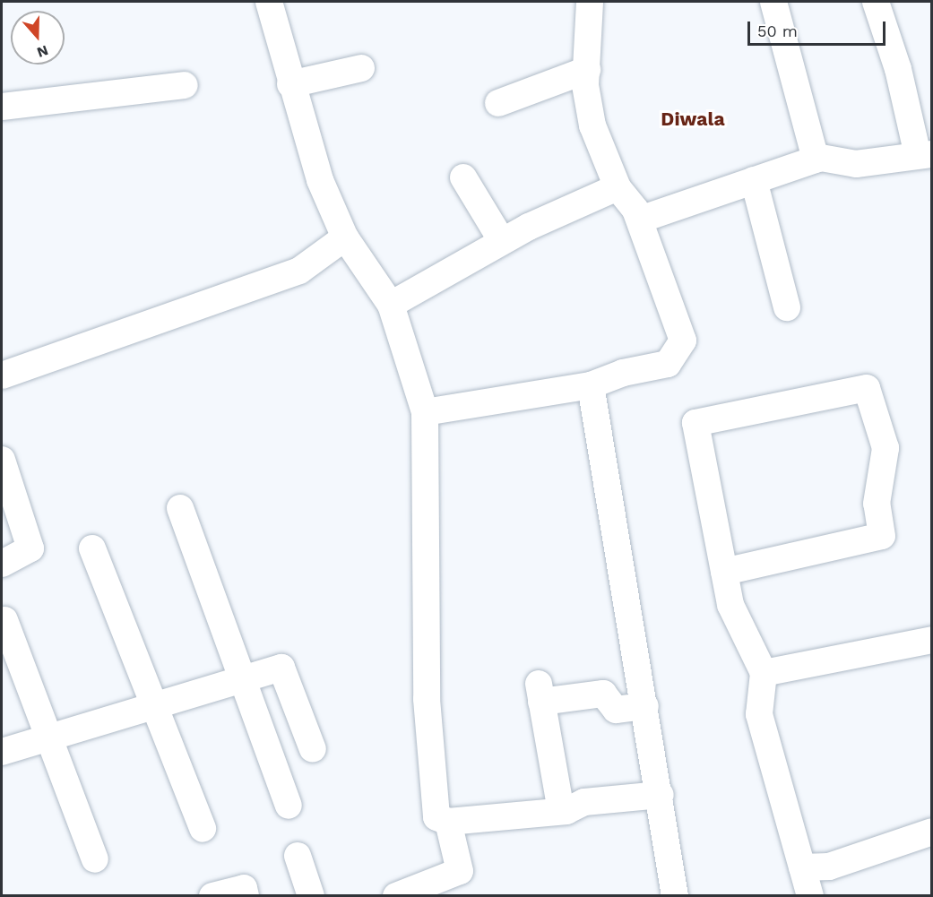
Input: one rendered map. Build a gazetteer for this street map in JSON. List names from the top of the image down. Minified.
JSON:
{"districts":["Diwala"],"scale_bar":"50 m","north":"bottom"}
